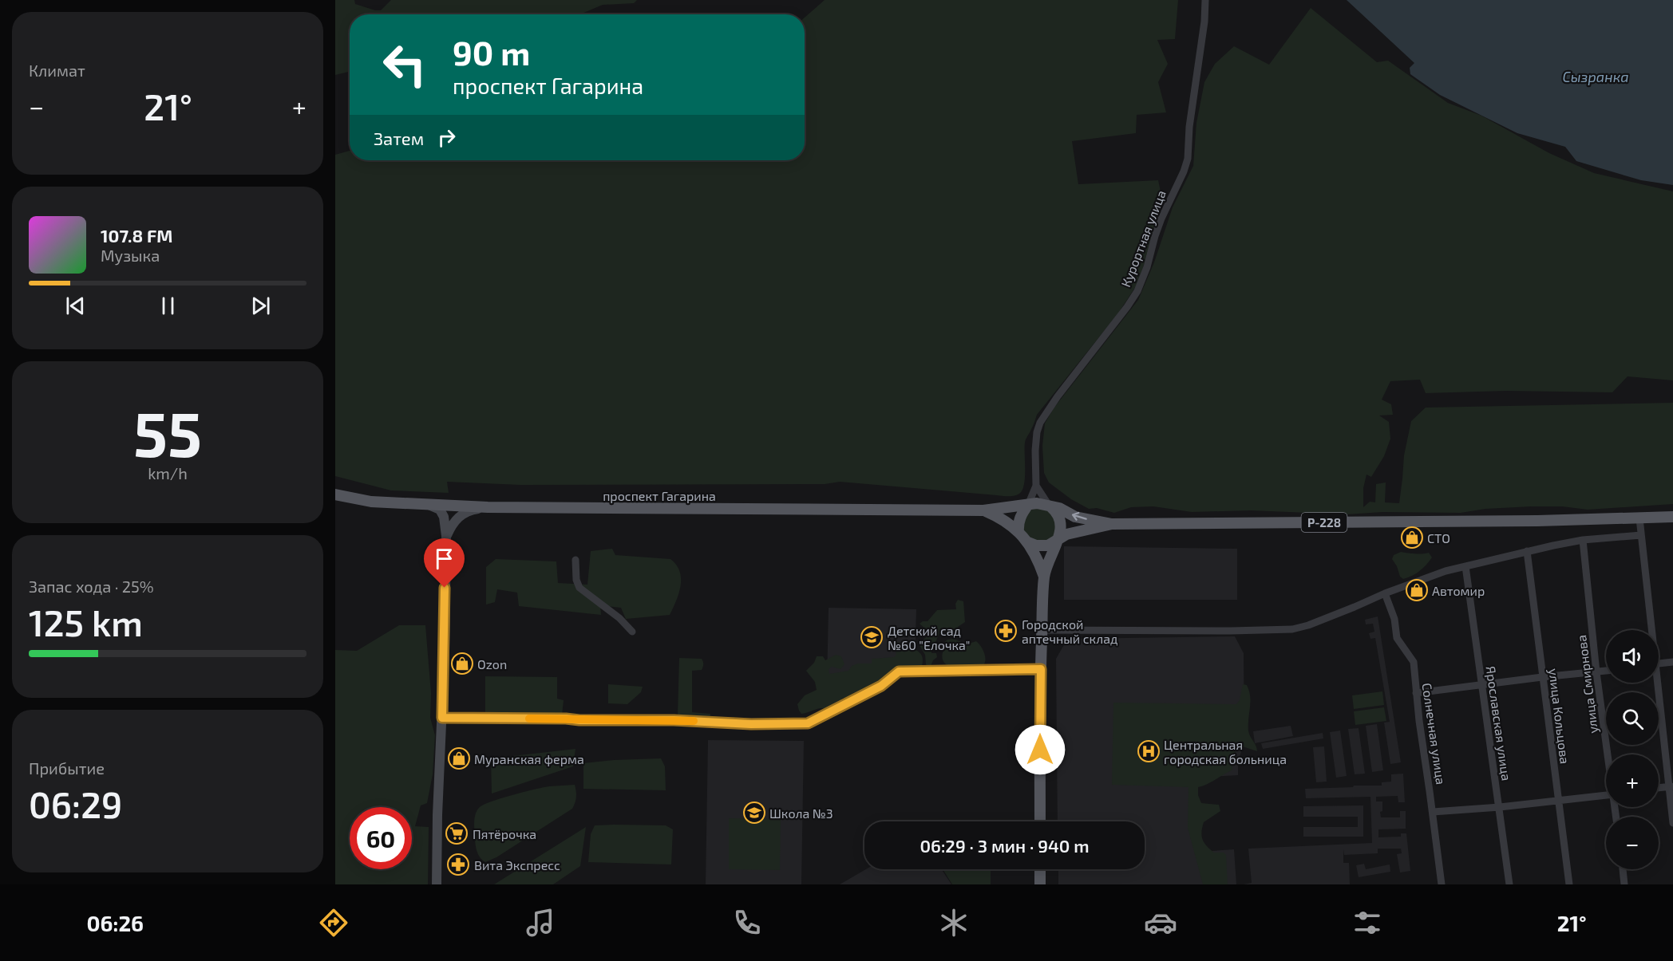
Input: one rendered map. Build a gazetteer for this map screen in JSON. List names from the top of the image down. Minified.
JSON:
{"streets":{"main road":["проспект Гагарина","Р-228"],"street":["Курортная улица","улица Смирнова","улица Кольцова","Ярославская улица","Солнечная улица"]},"crossings":[["Курортная улица","проспект Гагарина"],["Курортная улица","Р-228"],["проспект Гагарина","Р-228"]],"water":["Сызранка"],"places":{"shop":["СТО","Автомир","Ozon","Муранская ферма"],"pharmacy":["Городской аптечный склад","Вита Экспресс"],"school or university":["Детский сад №60 \"Елочка\"","Школа №3"],"hospital":["Центральная городская больница"],"supermarket":["Пятёрочка"]},"page":{"tile":["Климат",["55","km/h"],["Запас хода · 25%","125 km"],["Прибытие","06:29"]],"turn":["90 m","проспект Гагарина"],"heat":["−","21°","+"],"then":"Затем","song":["107.8 FM","Музыка"],"map_buttons":["+","−"],"limit":"60","trip":"06:29 · 3 мин · 940 m","tabs":["06:26","21°"]}}
